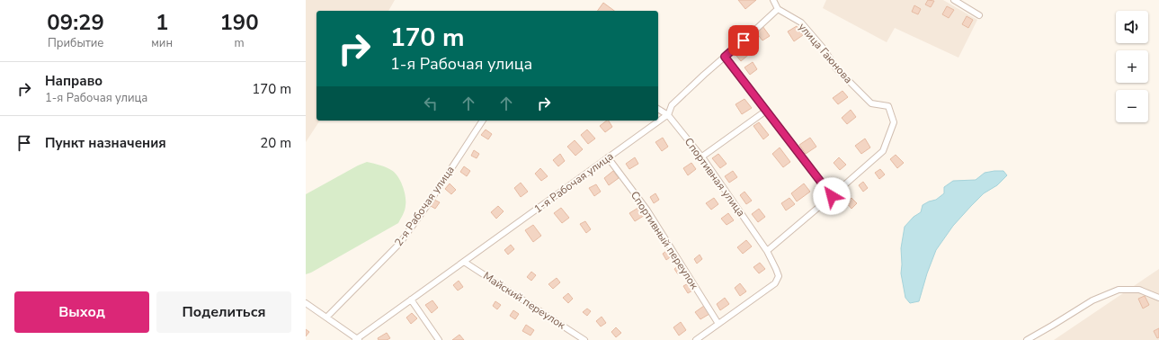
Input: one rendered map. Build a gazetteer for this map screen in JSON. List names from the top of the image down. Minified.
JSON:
{"streets":{"street":["улица Гаюнова","Спортивная улица","1-я Рабочая улица","2-я Рабочая улица","Спортивный переулок","Майский переулок"]},"crossings":[["улица Гаюнова","Спортивная улица"],["улица Гаюнова","1-я Рабочая улица"],["Спортивная улица","1-я Рабочая улица"],["1-я Рабочая улица","Спортивный переулок"],["1-я Рабочая улица","Майский переулок"]],"page":{"eta":["09:29","Прибытие","1","мин","190","m"],"map_buttons":["+","−"],"turn":["170 m","1-я Рабочая улица"],"list":[{"name":"Направо","note":"1-я Рабочая улица","value":"170 m"},{"name":"Пункт назначения","value":"20 m"}],"buttons":["Выход","Поделиться"]}}
